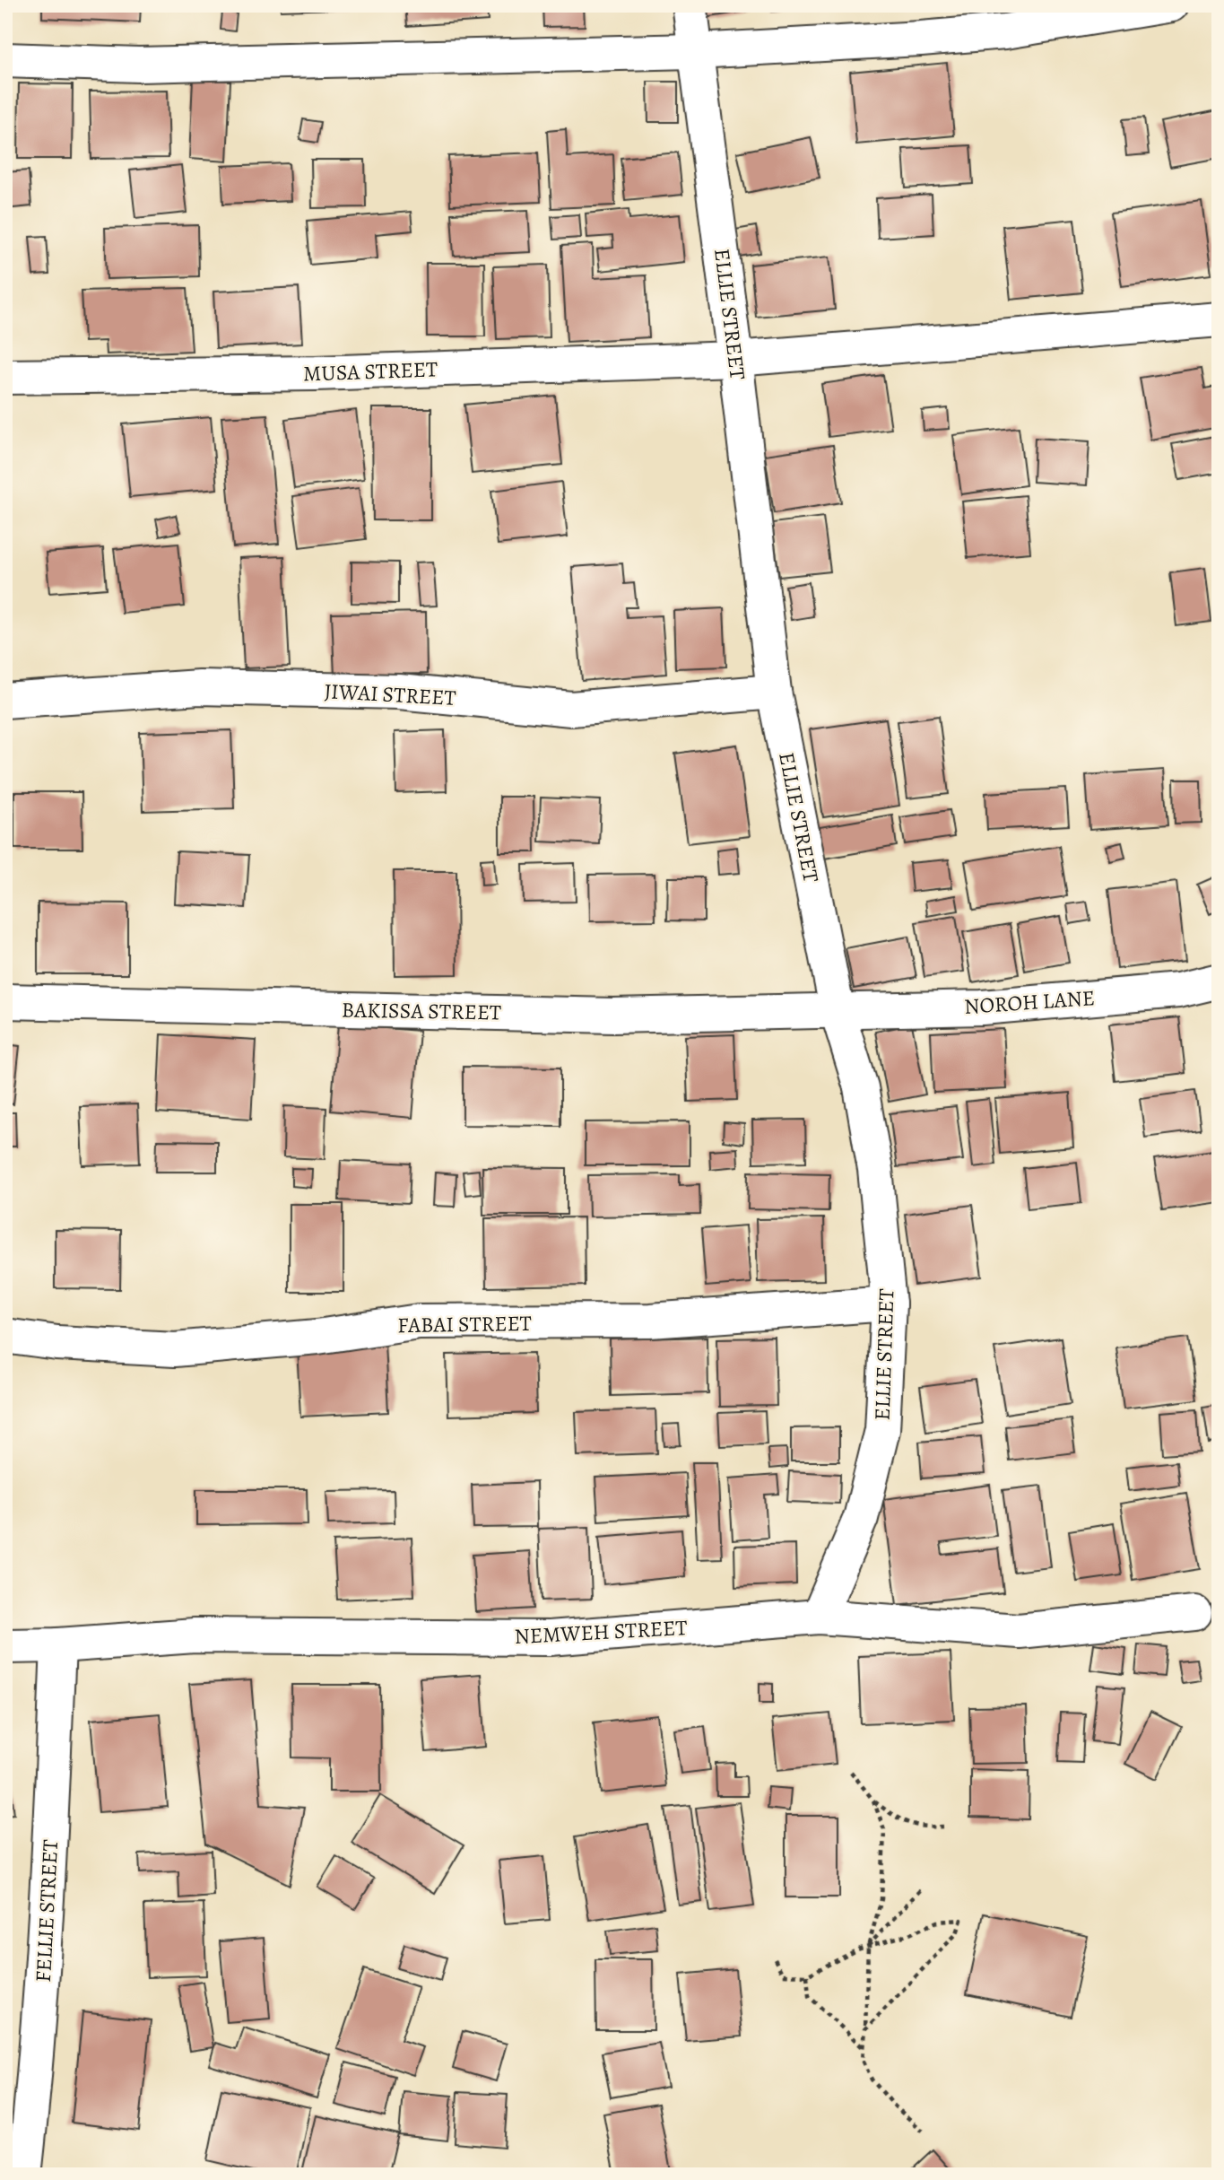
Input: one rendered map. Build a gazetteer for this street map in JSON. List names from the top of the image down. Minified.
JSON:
{"streets":{"street":["ELLIE STREET","MUSA STREET","JIWAI STREET","NOROH LANE","BAKISSA STREET","FABAI STREET","NEMWEH STREET","FELLIE STREET"]},"crossings":[["ELLIE STREET","MUSA STREET"],["ELLIE STREET","JIWAI STREET"],["ELLIE STREET","NOROH LANE"],["ELLIE STREET","BAKISSA STREET"],["ELLIE STREET","FABAI STREET"],["ELLIE STREET","NEMWEH STREET"],["NOROH LANE","BAKISSA STREET"],["NEMWEH STREET","FELLIE STREET"]]}
